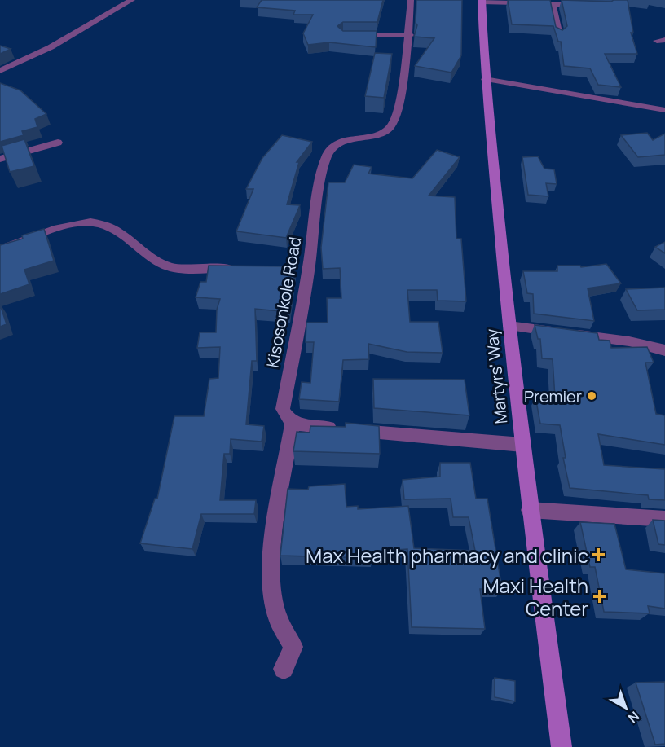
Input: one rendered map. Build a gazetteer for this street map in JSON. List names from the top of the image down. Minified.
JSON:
{"streets":{"main road":["Martyrs' Way"],"street":["Kisosonkole Road"]},"places":{"other":["Premier"],"health":["Max Health pharmacy and clinic","Maxi Health Center"]},"north":"bottom right"}
